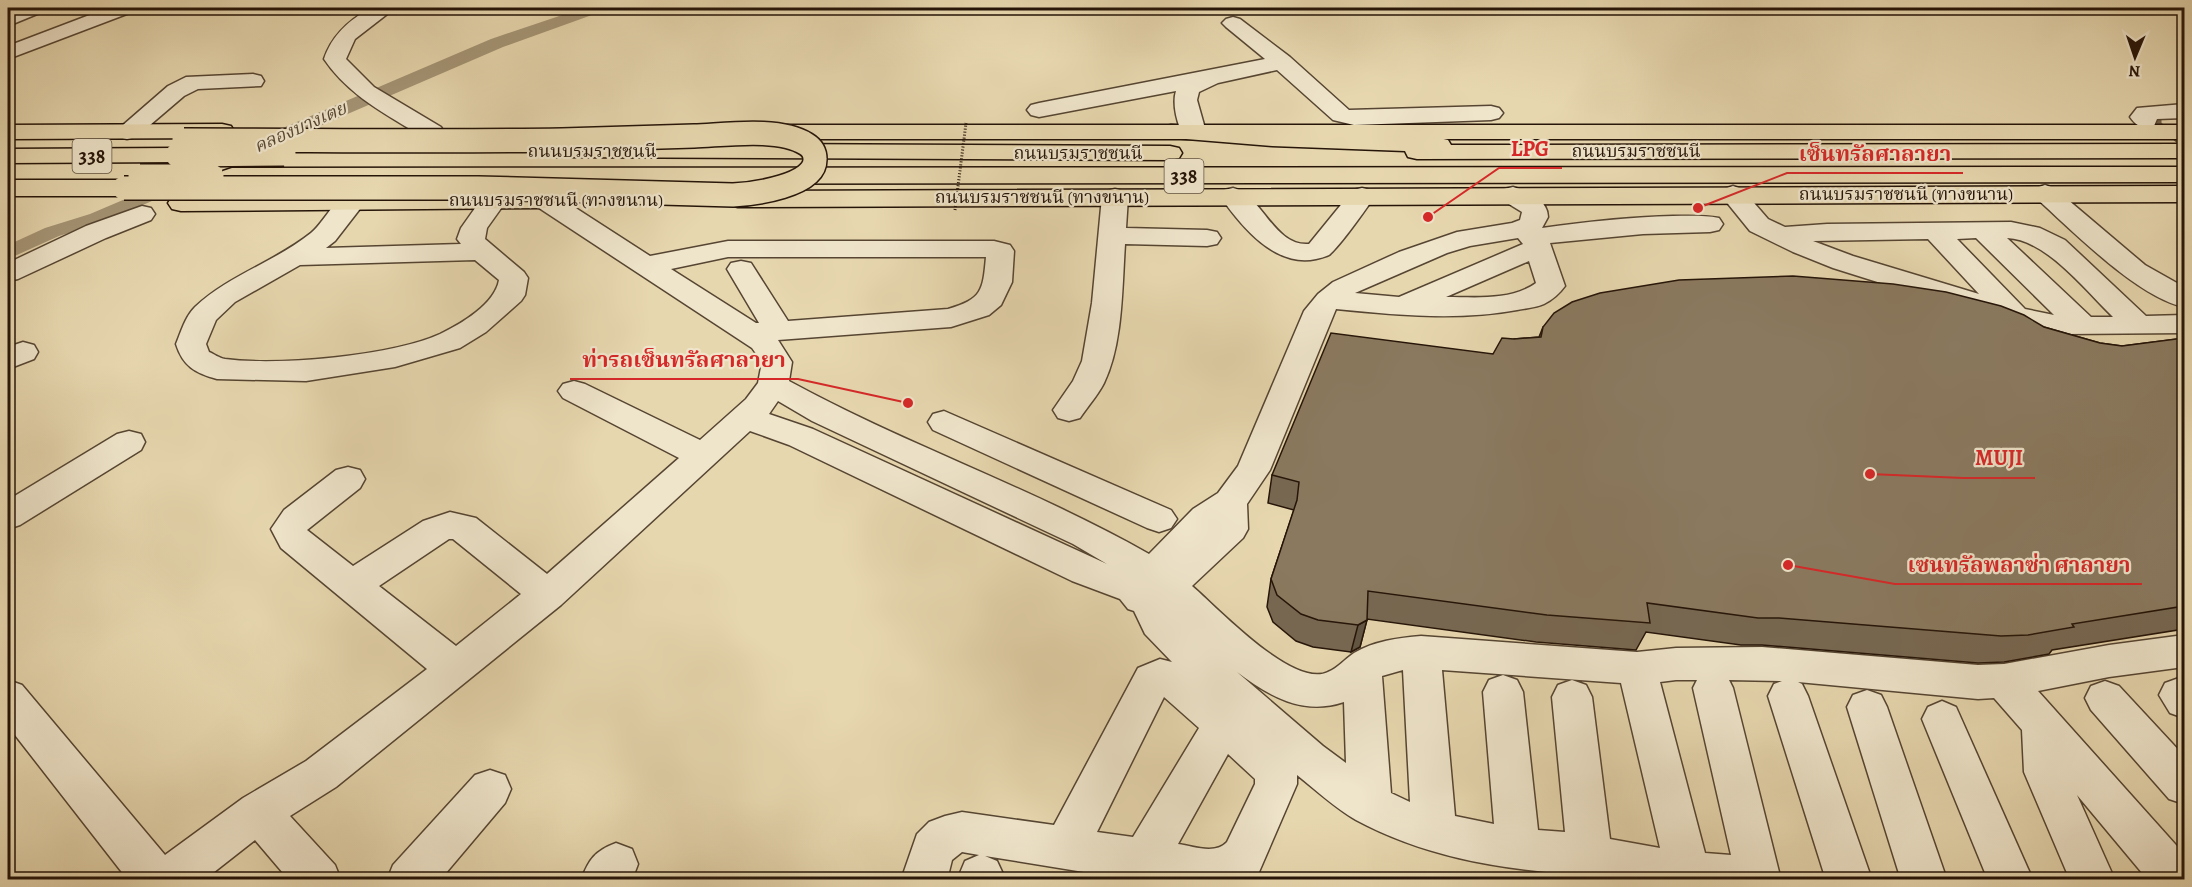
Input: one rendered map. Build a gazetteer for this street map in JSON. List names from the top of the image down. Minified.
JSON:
{"streets":{"main road":["ถนนบรมราชชนนี","338","ถนนบรมราชชนนี (ทางขนาน)"]},"crossings":[["ถนนบรมราชชนนี","ถนนบรมราชชนนี (ทางขนาน)"]],"water":["คลองบางเตย"],"places":["เซ็นทรัลศาลายา","LPG","ท่ารถเซ็นทรัลศาลายา","MUJI","เซนทรัลพลาซ่า ศาลายา"],"north":"bottom"}
